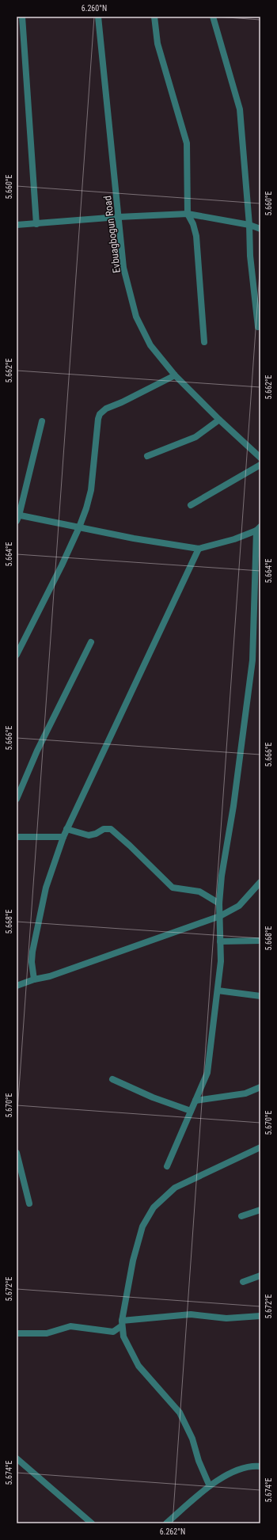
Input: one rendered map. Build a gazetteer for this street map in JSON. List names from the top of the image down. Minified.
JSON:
{"streets":{"street":["Evbuagbogun Road"]},"coordinates":["6.260°N","5.660°E","5.662°E","5.664°E","5.666°E","5.668°E","5.670°E","5.672°E","5.674°E","6.262°N"]}
